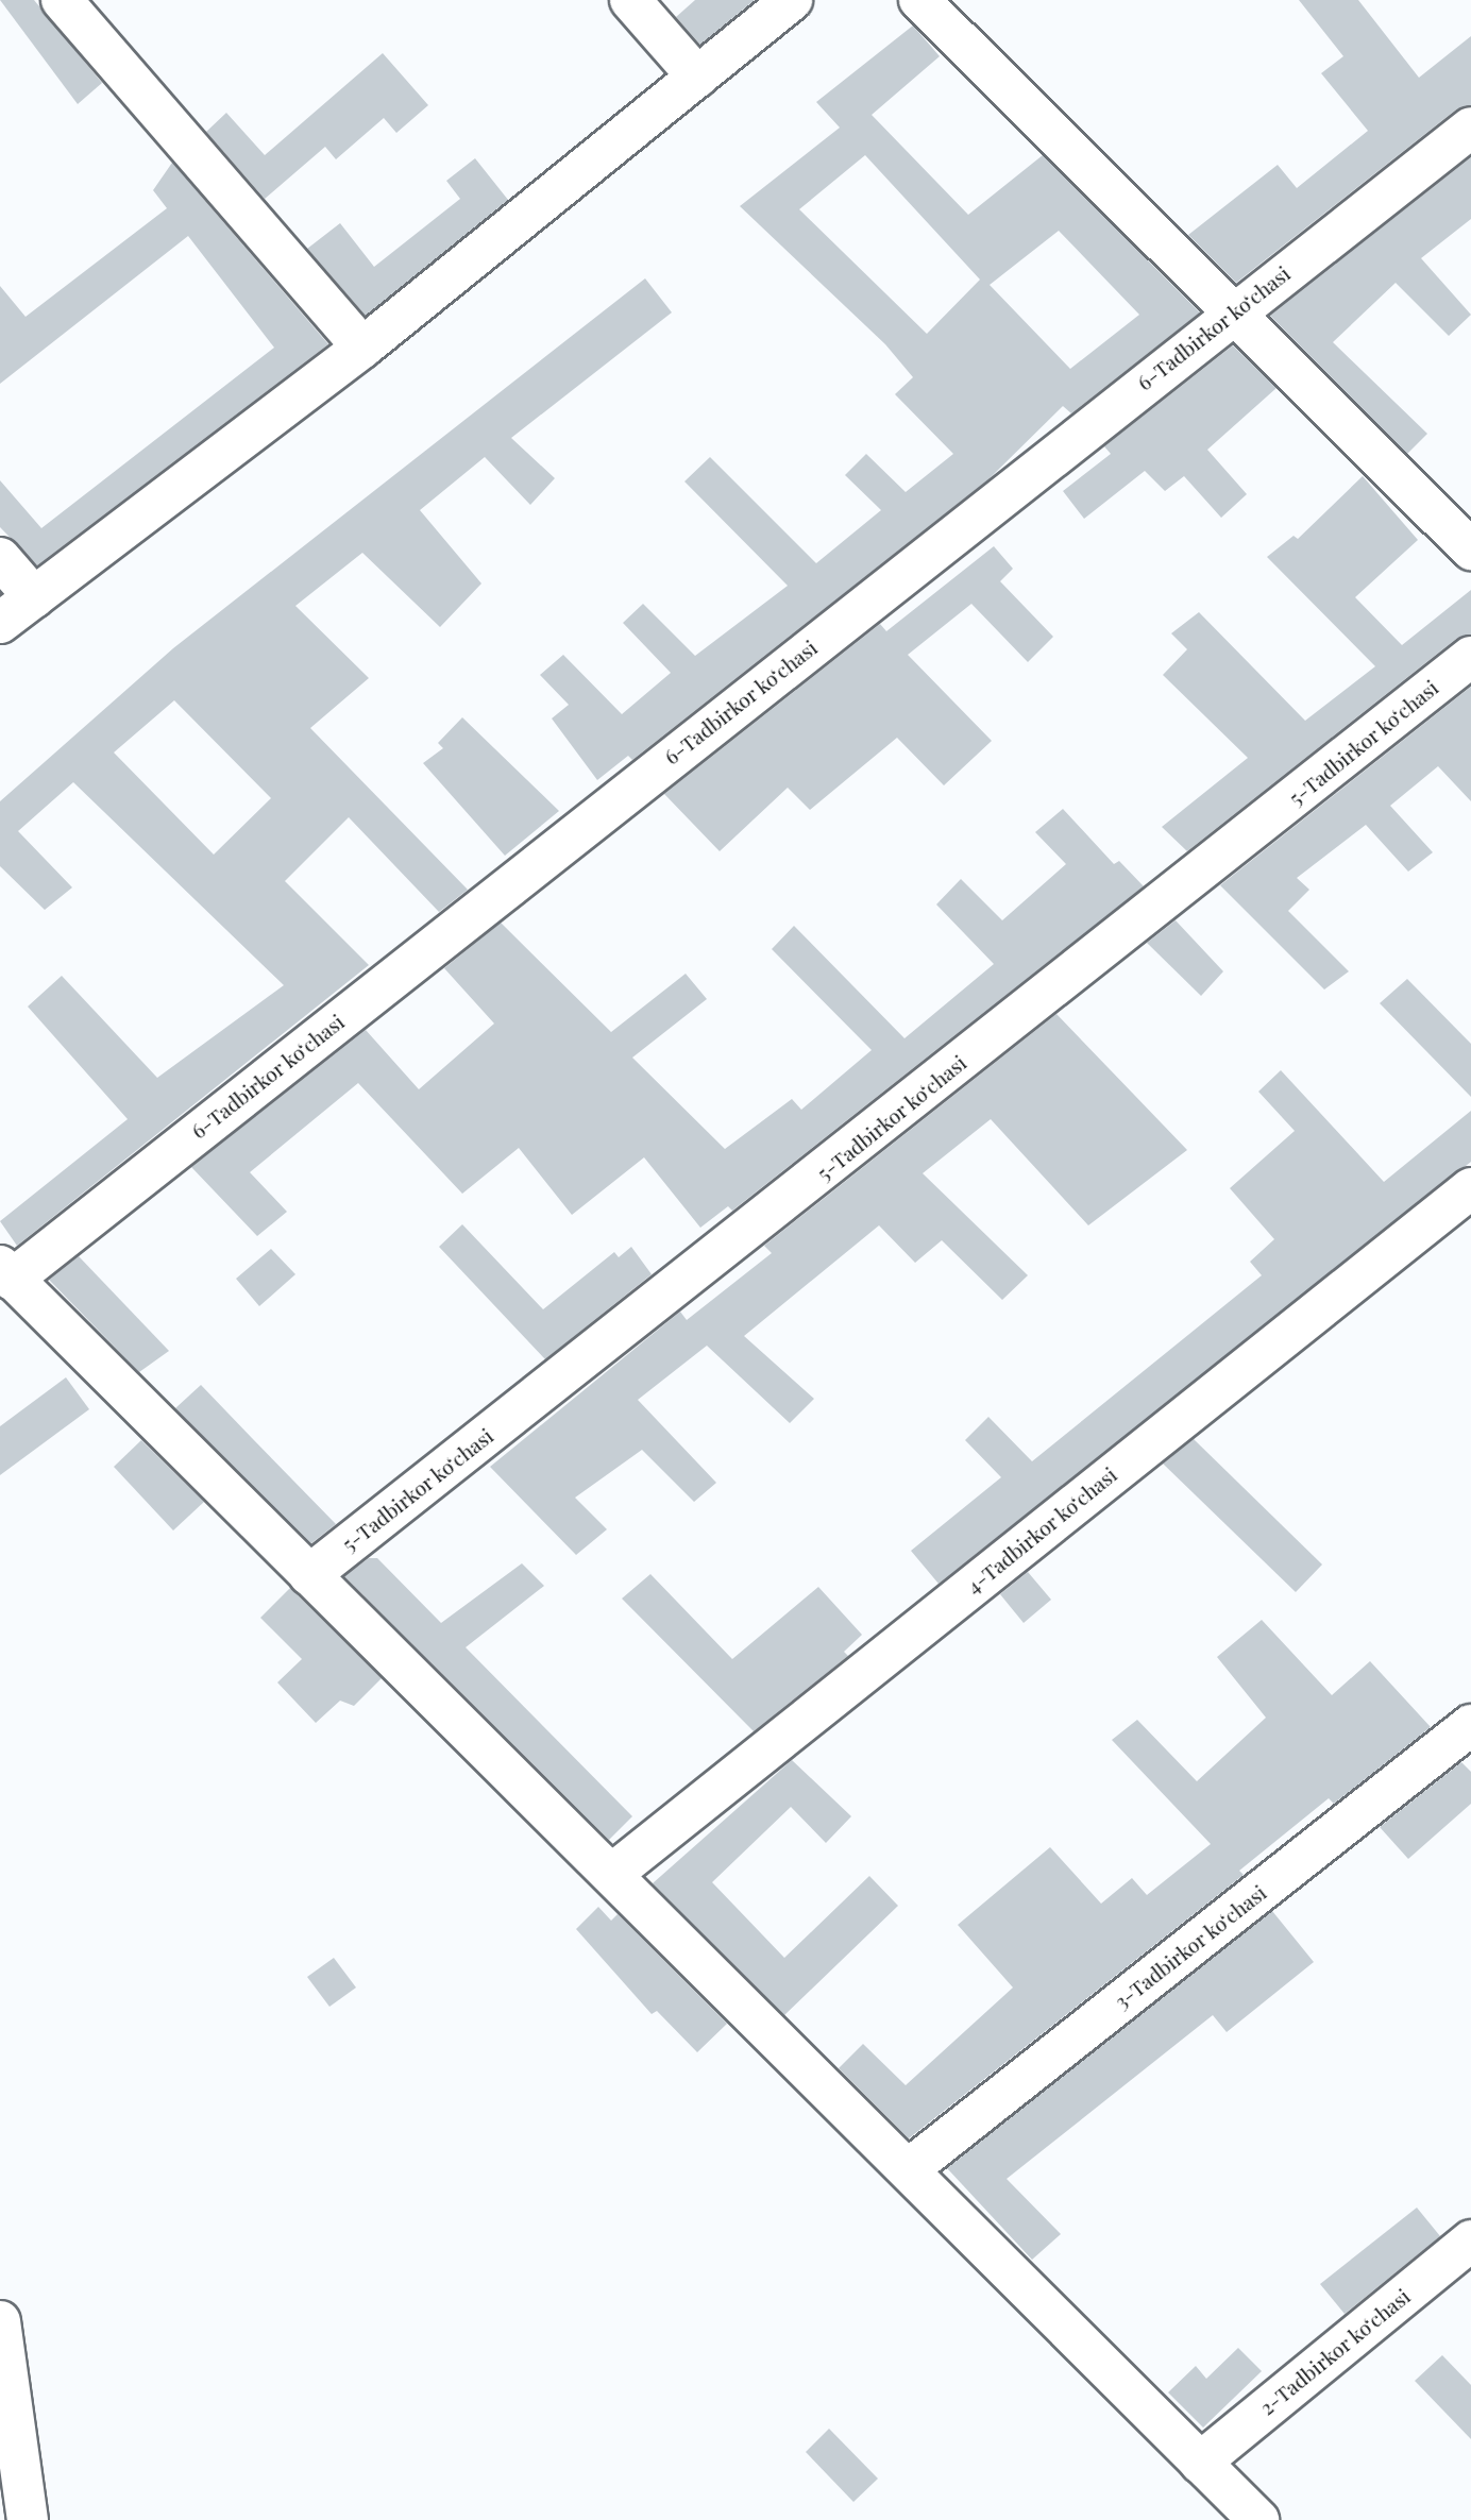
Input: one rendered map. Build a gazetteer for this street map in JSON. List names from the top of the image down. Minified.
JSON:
{"streets":{"street":["6-Tadbirkor koʻchasi","5-Tadbirkor koʻchasi","4-Tadbirkor koʻchasi","3-Tadbirkor koʻchasi","2-Tadbirkor koʻchasi"]}}
